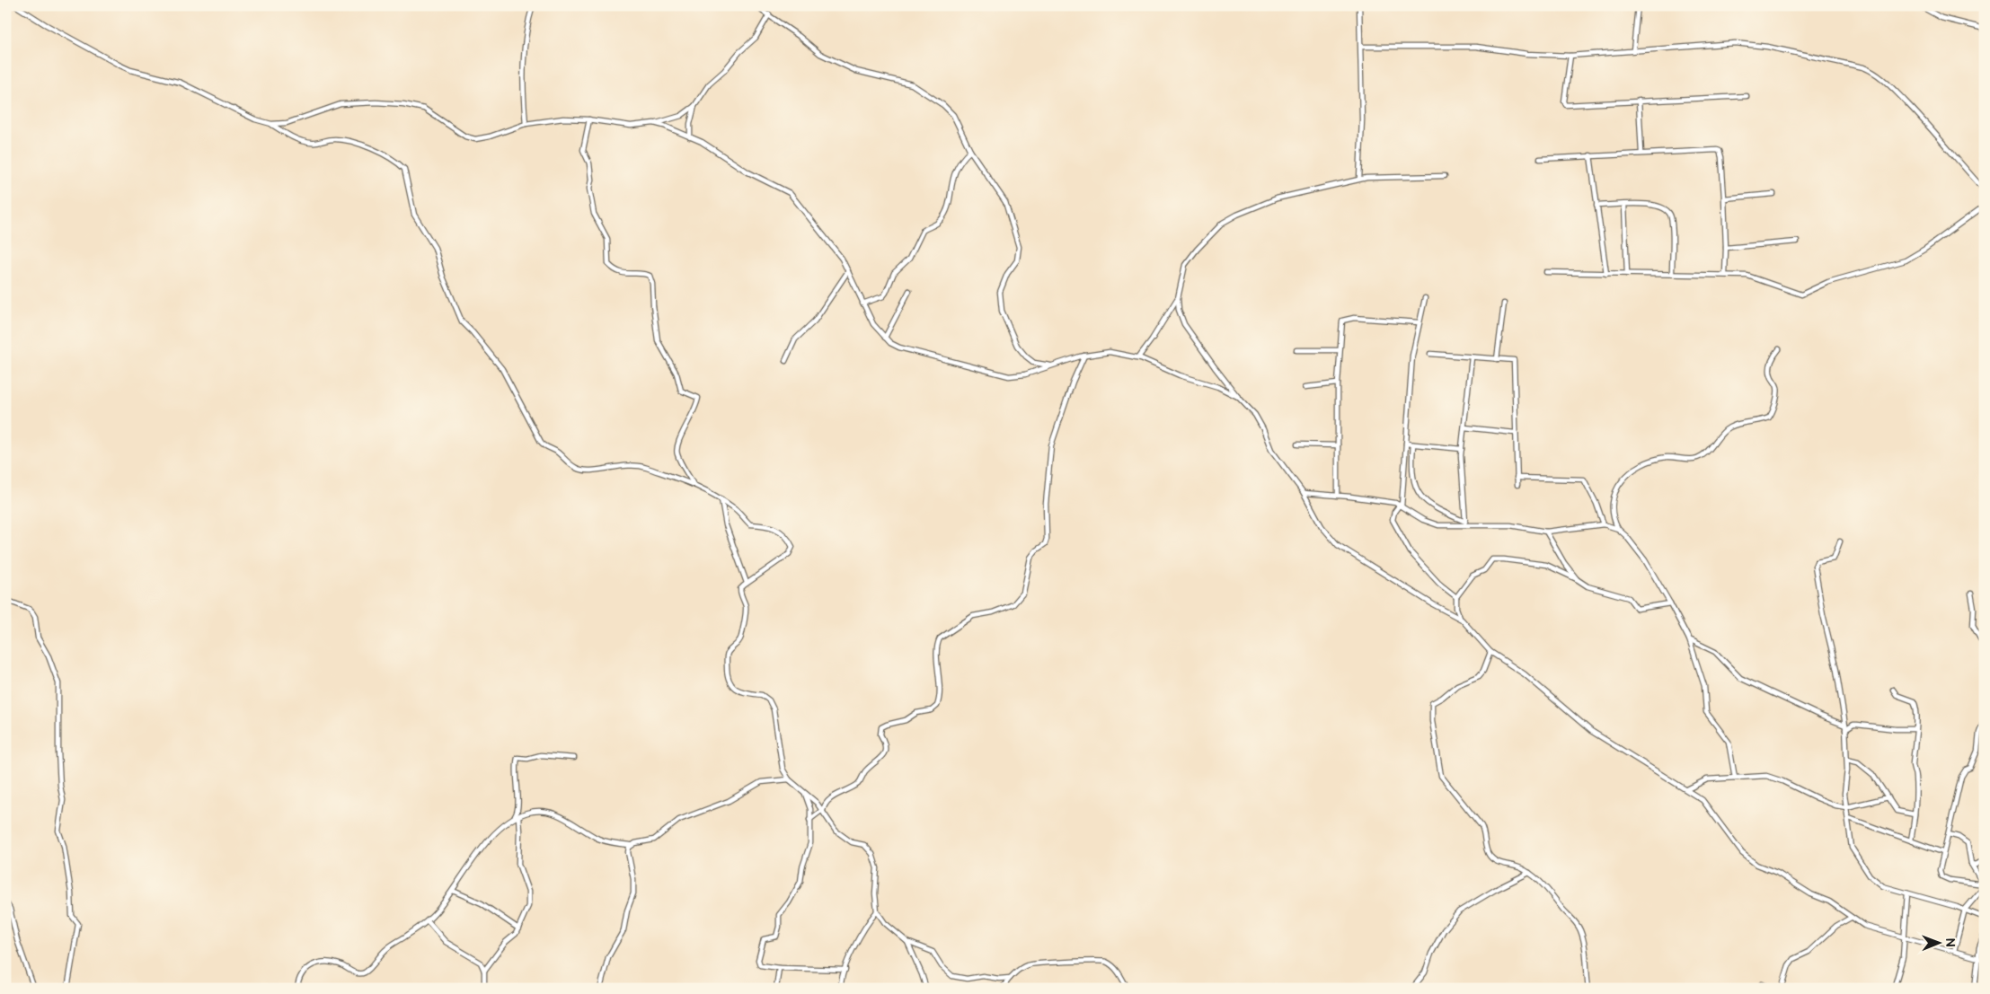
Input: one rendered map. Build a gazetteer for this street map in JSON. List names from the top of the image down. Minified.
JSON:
{"north":"right"}
